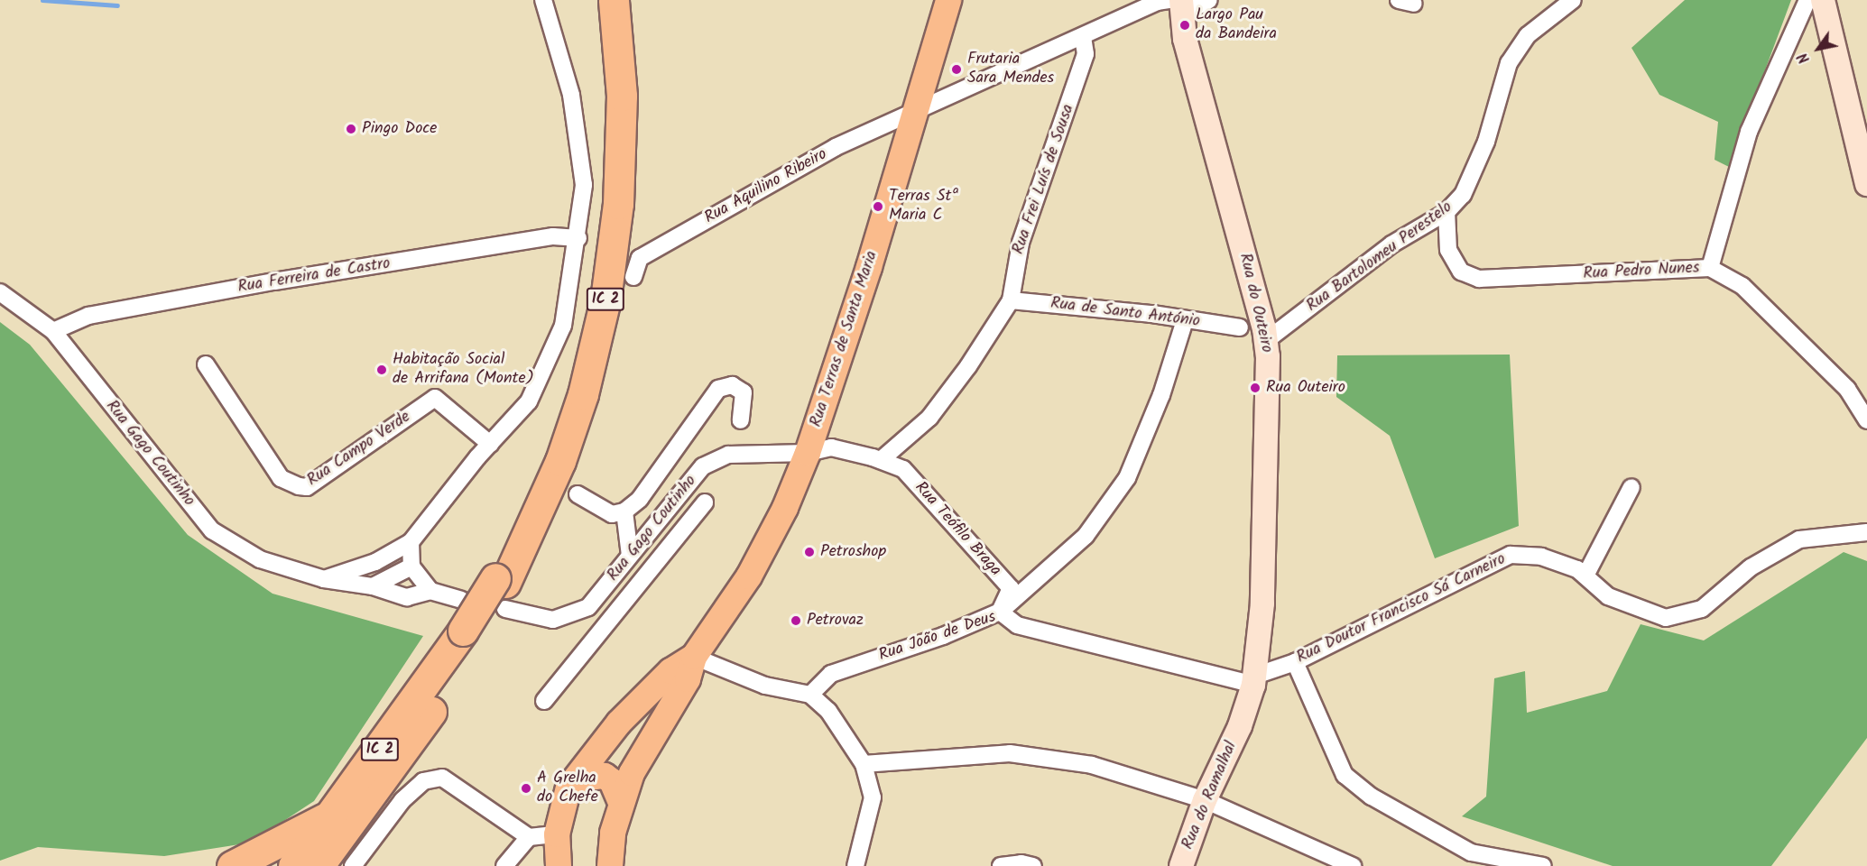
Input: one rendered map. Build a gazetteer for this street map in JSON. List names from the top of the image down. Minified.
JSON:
{"streets":{"highway":["IC 2"],"main road":["Rua Terras de Santa Maria"],"street":["Rua Frei Luís de Sousa","Rua Aquilino Ribeiro","Rua Bartolomeu Perestelo","Rua Pedro Nunes","Rua Ferreira de Castro","Rua do Outeiro","Rua de Santo António","Rua Campo Verde","Rua Gago Coutinho","Rua Teófilo Braga","Rua Doutor Francisco Sá Carneiro","Rua João de Deus","Rua do Ramalhal"]},"crossings":[["Rua Frei Luís de Sousa","Rua Aquilino Ribeiro"],["Rua Frei Luís de Sousa","Rua de Santo António"],["Rua Frei Luís de Sousa","Rua Teófilo Braga"],["Rua Aquilino Ribeiro","Rua do Outeiro"],["Rua Aquilino Ribeiro","Rua Terras de Santa Maria"],["Rua Bartolomeu Perestelo","Rua Pedro Nunes"],["Rua Bartolomeu Perestelo","Rua do Outeiro"],["Rua Ferreira de Castro","Rua Gago Coutinho"],["IC 2","Rua Gago Coutinho"],["Rua do Outeiro","Rua Doutor Francisco Sá Carneiro"],["Rua do Outeiro","Rua João de Deus"],["Rua do Outeiro","Rua do Ramalhal"],["Rua Terras de Santa Maria","Rua Gago Coutinho"],["Rua Teófilo Braga","Rua João de Deus"],["Rua Doutor Francisco Sá Carneiro","Rua João de Deus"]],"places":["Largo Pau da Bandeira","Frutaria Sara Mendes","Pingo Doce","Terras Stª Maria C","Habitação Social de Arrifana (Monte)","Rua Outeiro","Petroshop","Petrovaz","A Grelha do Chefe"],"north":"bottom left"}
